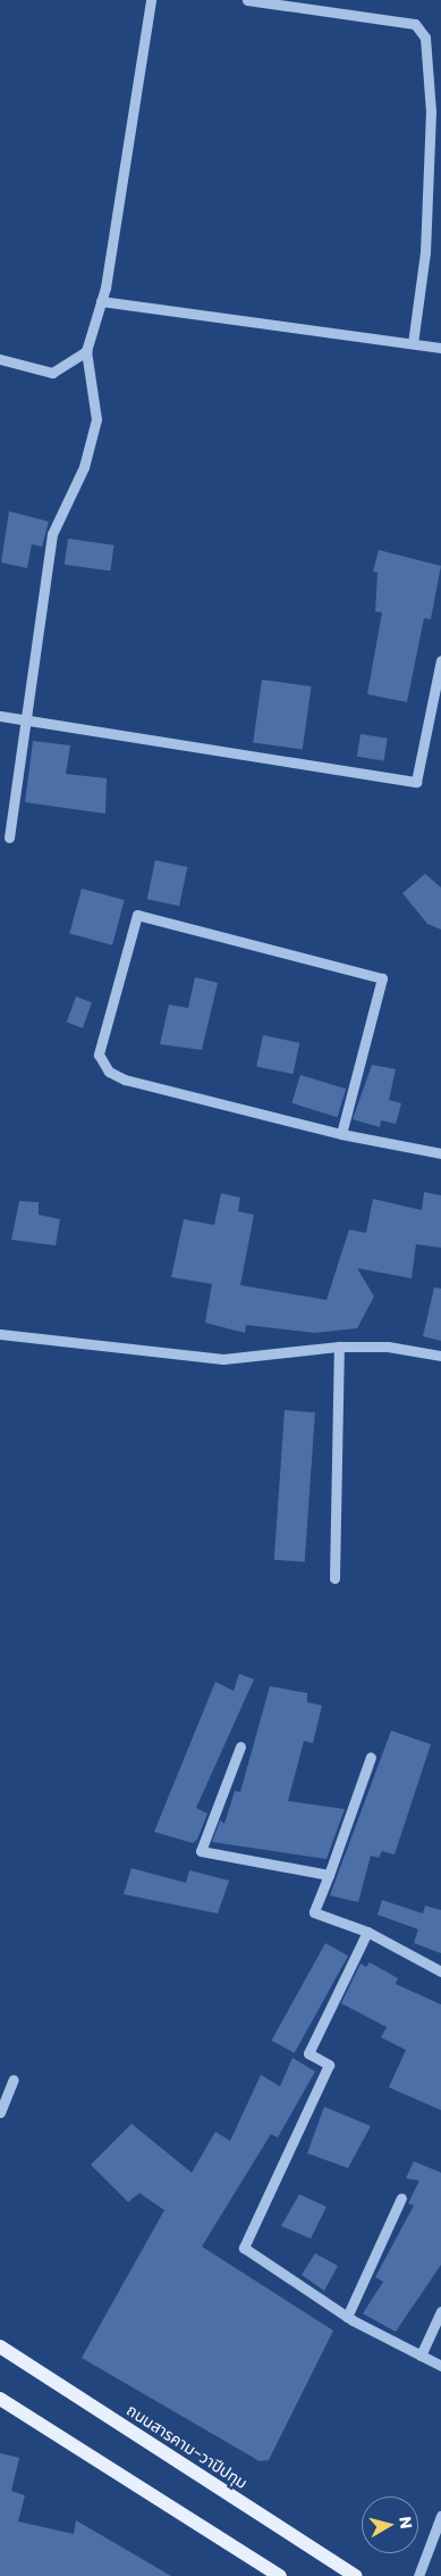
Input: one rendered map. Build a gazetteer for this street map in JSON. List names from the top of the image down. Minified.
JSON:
{"streets":{"main road":["ถนนสารคาม-วาปีปทุม"]},"north":"right"}
